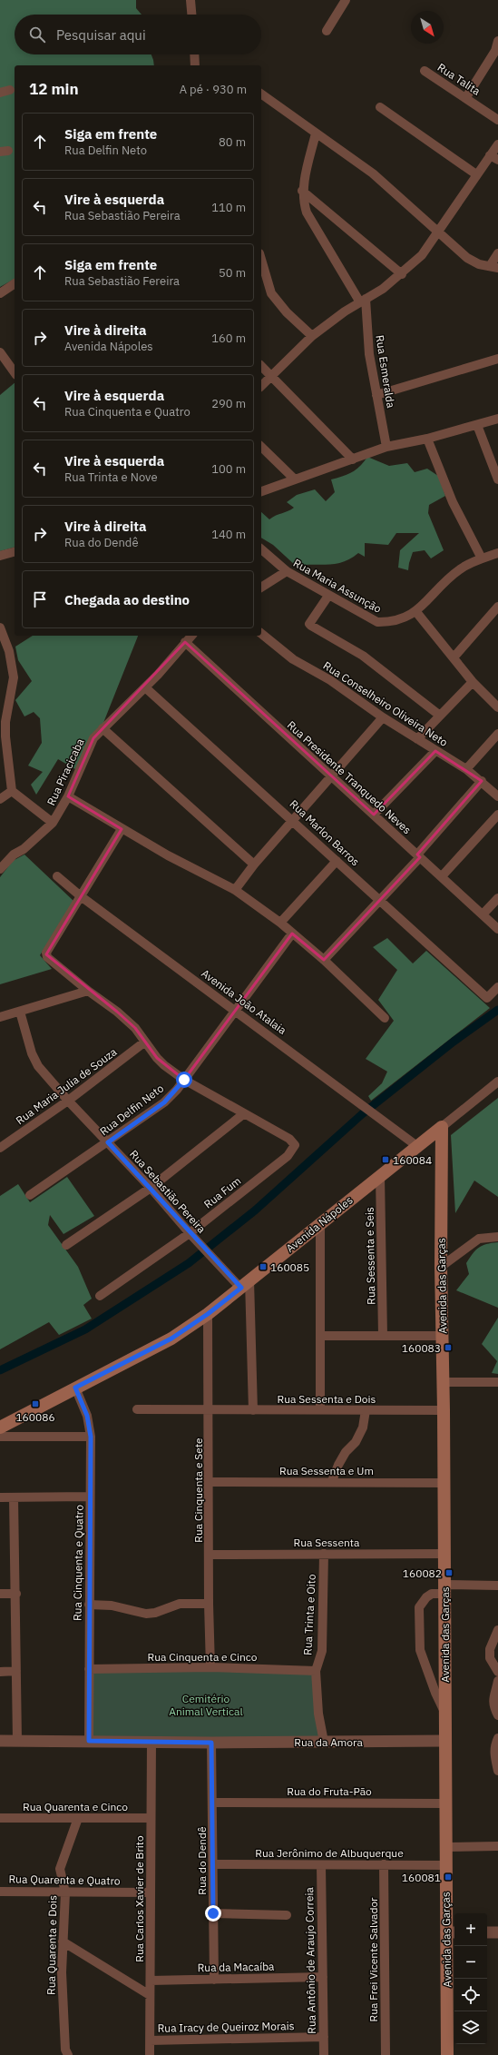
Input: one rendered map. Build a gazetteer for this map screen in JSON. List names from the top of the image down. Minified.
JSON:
{"streets":{"main road":["Avenida Nápoles","Avenida das Garças"],"street":["Rua Talita","Rua Esmeralda","Rua Maria Assunção","Rua Conselheiro Oliveira Neto","Rua Piracicaba","Rua Presidente Tranquedo Neves","Rua Marlon Barros","Avenida João Atalaia","Rua Maria Julia de Souza","Rua Delfin Neto","Rua Sebastião Pereira","Rua Fum","Rua Sessenta e Seis","Rua Sessenta e Dois","Rua Sessenta e Um","Rua Cinquenta e Sete","Rua Sessenta","Rua Cinquenta e Quatro","Rua Trinta e Oito","Rua Cinquenta e Cinco","Rua da Amora","Rua do Fruta-Pão","Rua Quarenta e Cinco","Rua Jerônimo de Albuquerque","Rua do Dendê","Rua Quarenta e Quatro","Rua Carlos Xavier de Brito","Rua Quarenta e Dois","Rua Frei Vicente Salvador","Rua Antônio de Araujo Correia","Rua da Macaíba","Rua Iracy de Queiroz Morais"]},"crossings":[["Rua Piracicaba","Rua Presidente Tranquedo Neves"],["Rua Piracicaba","Rua Marlon Barros"],["Avenida João Atalaia","Rua Delfin Neto"],["Avenida João Atalaia","Avenida Nápoles"],["Rua Maria Julia de Souza","Rua Sebastião Pereira"],["Rua Delfin Neto","Rua Sebastião Pereira"],["Rua Sebastião Pereira","Rua Fum"],["Rua Sebastião Pereira","Avenida Nápoles"],["Avenida Nápoles","Rua Sessenta e Seis"],["Avenida Nápoles","Avenida das Garças"],["Avenida Nápoles","Rua Cinquenta e Sete"],["Avenida Nápoles","Rua Cinquenta e Quatro"],["Avenida das Garças","Rua Sessenta e Dois"],["Avenida das Garças","Rua Sessenta e Um"],["Avenida das Garças","Rua Sessenta"],["Avenida das Garças","Rua da Amora"],["Avenida das Garças","Rua do Fruta-Pão"],["Avenida das Garças","Rua Jerônimo de Albuquerque"],["Rua Sessenta e Dois","Rua Cinquenta e Sete"],["Rua Sessenta e Um","Rua Cinquenta e Sete"],["Rua Cinquenta e Sete","Rua Sessenta"],["Rua Cinquenta e Sete","Rua Cinquenta e Cinco"],["Rua Sessenta","Rua Trinta e Oito"],["Rua Cinquenta e Quatro","Rua Cinquenta e Cinco"],["Rua Cinquenta e Quatro","Rua da Amora"],["Rua Trinta e Oito","Rua Cinquenta e Cinco"],["Rua Trinta e Oito","Rua da Amora"],["Rua da Amora","Rua do Dendê"],["Rua da Amora","Rua Carlos Xavier de Brito"],["Rua do Fruta-Pão","Rua do Dendê"],["Rua Quarenta e Cinco","Rua Carlos Xavier de Brito"],["Rua Quarenta e Cinco","Rua Quarenta e Dois"],["Rua Jerônimo de Albuquerque","Rua do Dendê"],["Rua Jerônimo de Albuquerque","Rua Frei Vicente Salvador"],["Rua Jerônimo de Albuquerque","Rua Antônio de Araujo Correia"],["Rua do Dendê","Rua da Macaíba"],["Rua Quarenta e Quatro","Rua Carlos Xavier de Brito"],["Rua Quarenta e Quatro","Rua Quarenta e Dois"],["Rua Carlos Xavier de Brito","Rua da Macaíba"],["Rua Carlos Xavier de Brito","Rua Iracy de Queiroz Morais"],["Rua Antônio de Araujo Correia","Rua da Macaíba"],["Rua Antônio de Araujo Correia","Rua Iracy de Queiroz Morais"]],"parks":["Cemitério Animal Vertical"],"places":{"transit":["160084","160085","160083","160086","160082","160081"]},"north":"bottom right","page":{"search":"Pesquisar aqui","heading":["12 min","A pé · 930 m"],"list":[["Siga em frente","Rua Delfin Neto","80 m"],["Vire à esquerda","Rua Sebastião Pereira","110 m"],["Siga em frente","Rua Sebastião Fereira","50 m"],["Vire à direita","Avenida Nápoles","160 m"],["Vire à esquerda","Rua Cinquenta e Quatro","290 m"],["Vire à esquerda","Rua Trinta e Nove","100 m"],["Vire à direita","Rua do Dendê","140 m"],"Chegada ao destino"],"map_buttons":["+","−"]}}
